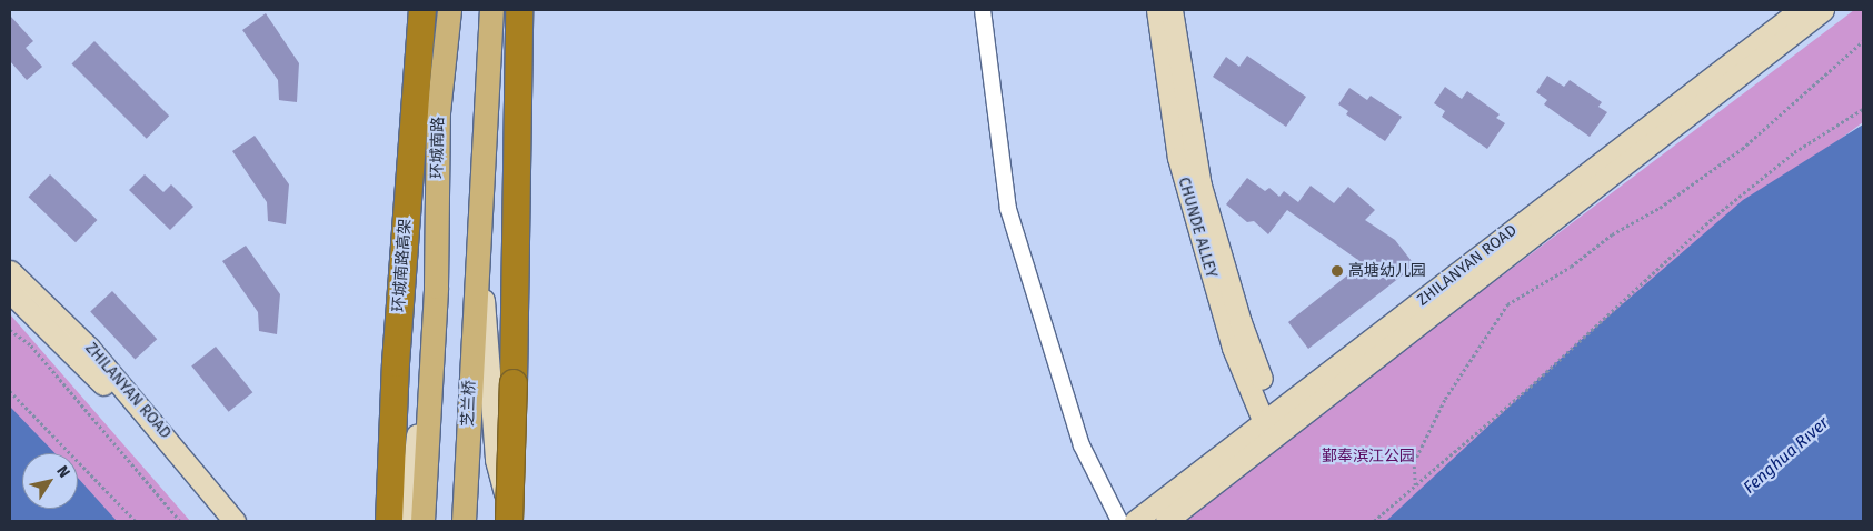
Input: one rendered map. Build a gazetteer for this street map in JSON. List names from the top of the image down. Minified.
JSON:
{"streets":{"highway":["环城南路高架"],"main road":["环城南路","芝兰桥"],"street":["CHUNDE ALLEY","ZHILANYAN ROAD"]},"crossings":[["CHUNDE ALLEY","ZHILANYAN ROAD"]],"water":["Fenghua Rıver"],"parks":["鄞奉滨江公园"],"places":["高塘幼儿园"],"north":"top right"}
